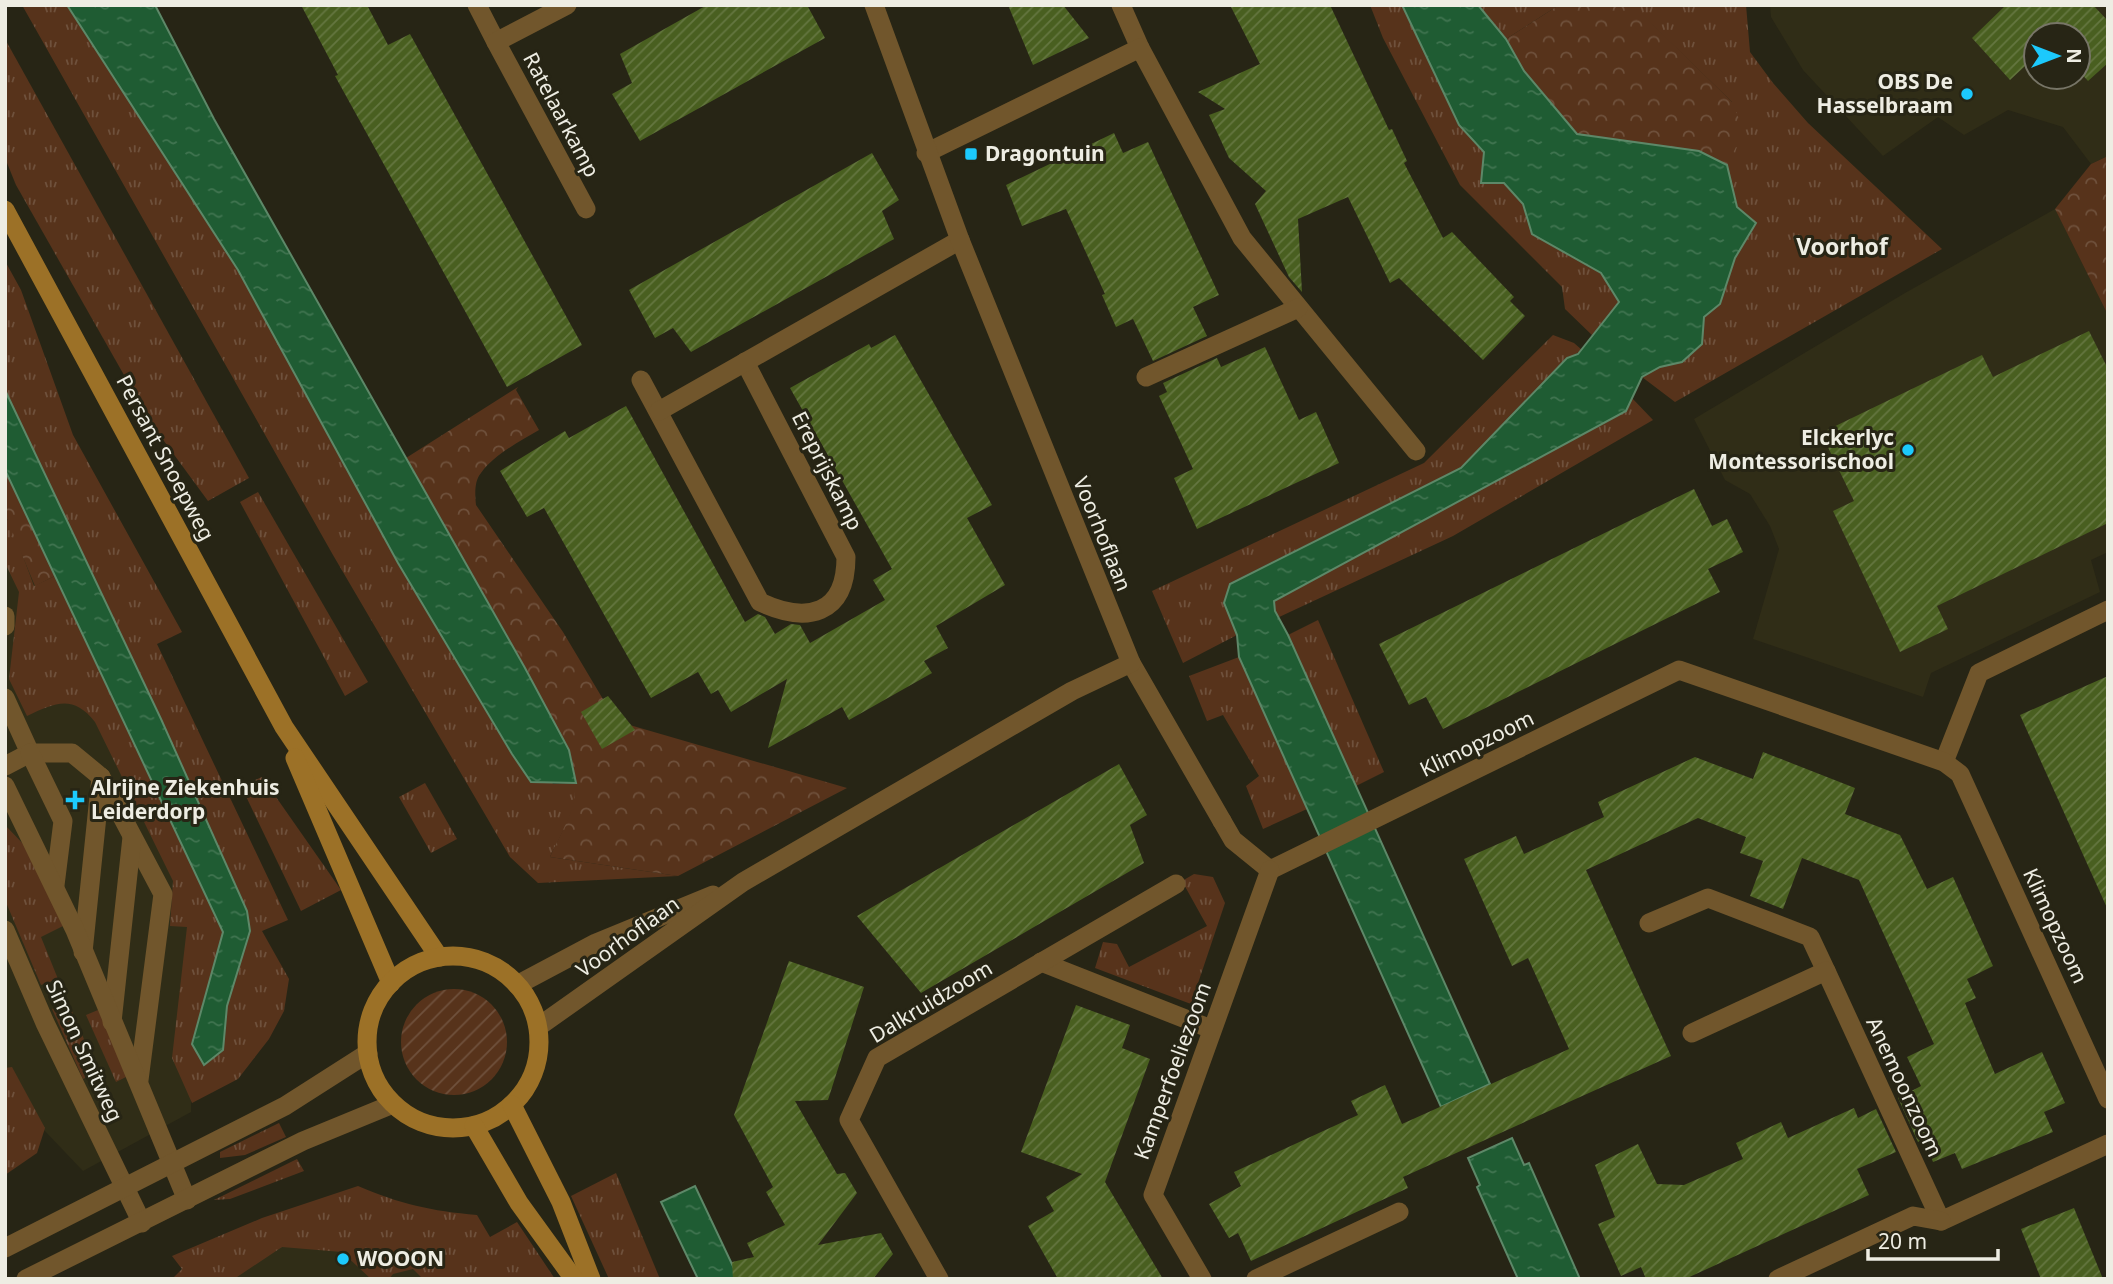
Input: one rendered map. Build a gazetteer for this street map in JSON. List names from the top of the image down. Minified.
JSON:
{"streets":{"main road":["Persant Snoepweg"],"street":["Ratelaarkamp","Ereprijskamp","Voorhoflaan","Klimopzoom","Dalkruidzoom","Simon Smitweg","Kamperfoeliezoom","Anemoonzoom"]},"crossings":[["Persant Snoepweg","Voorhoflaan"],["Klimopzoom","Kamperfoeliezoom"]],"districts":["Voorhof"],"places":{"other":["OBS De Hasselbraam","Elckerlyc Montessorischool","WOOON"],"transit":["Dragontuin"],"health":["Alrijne Ziekenhuis Leiderdorp"]},"scale_bar":"20 m","north":"right"}
